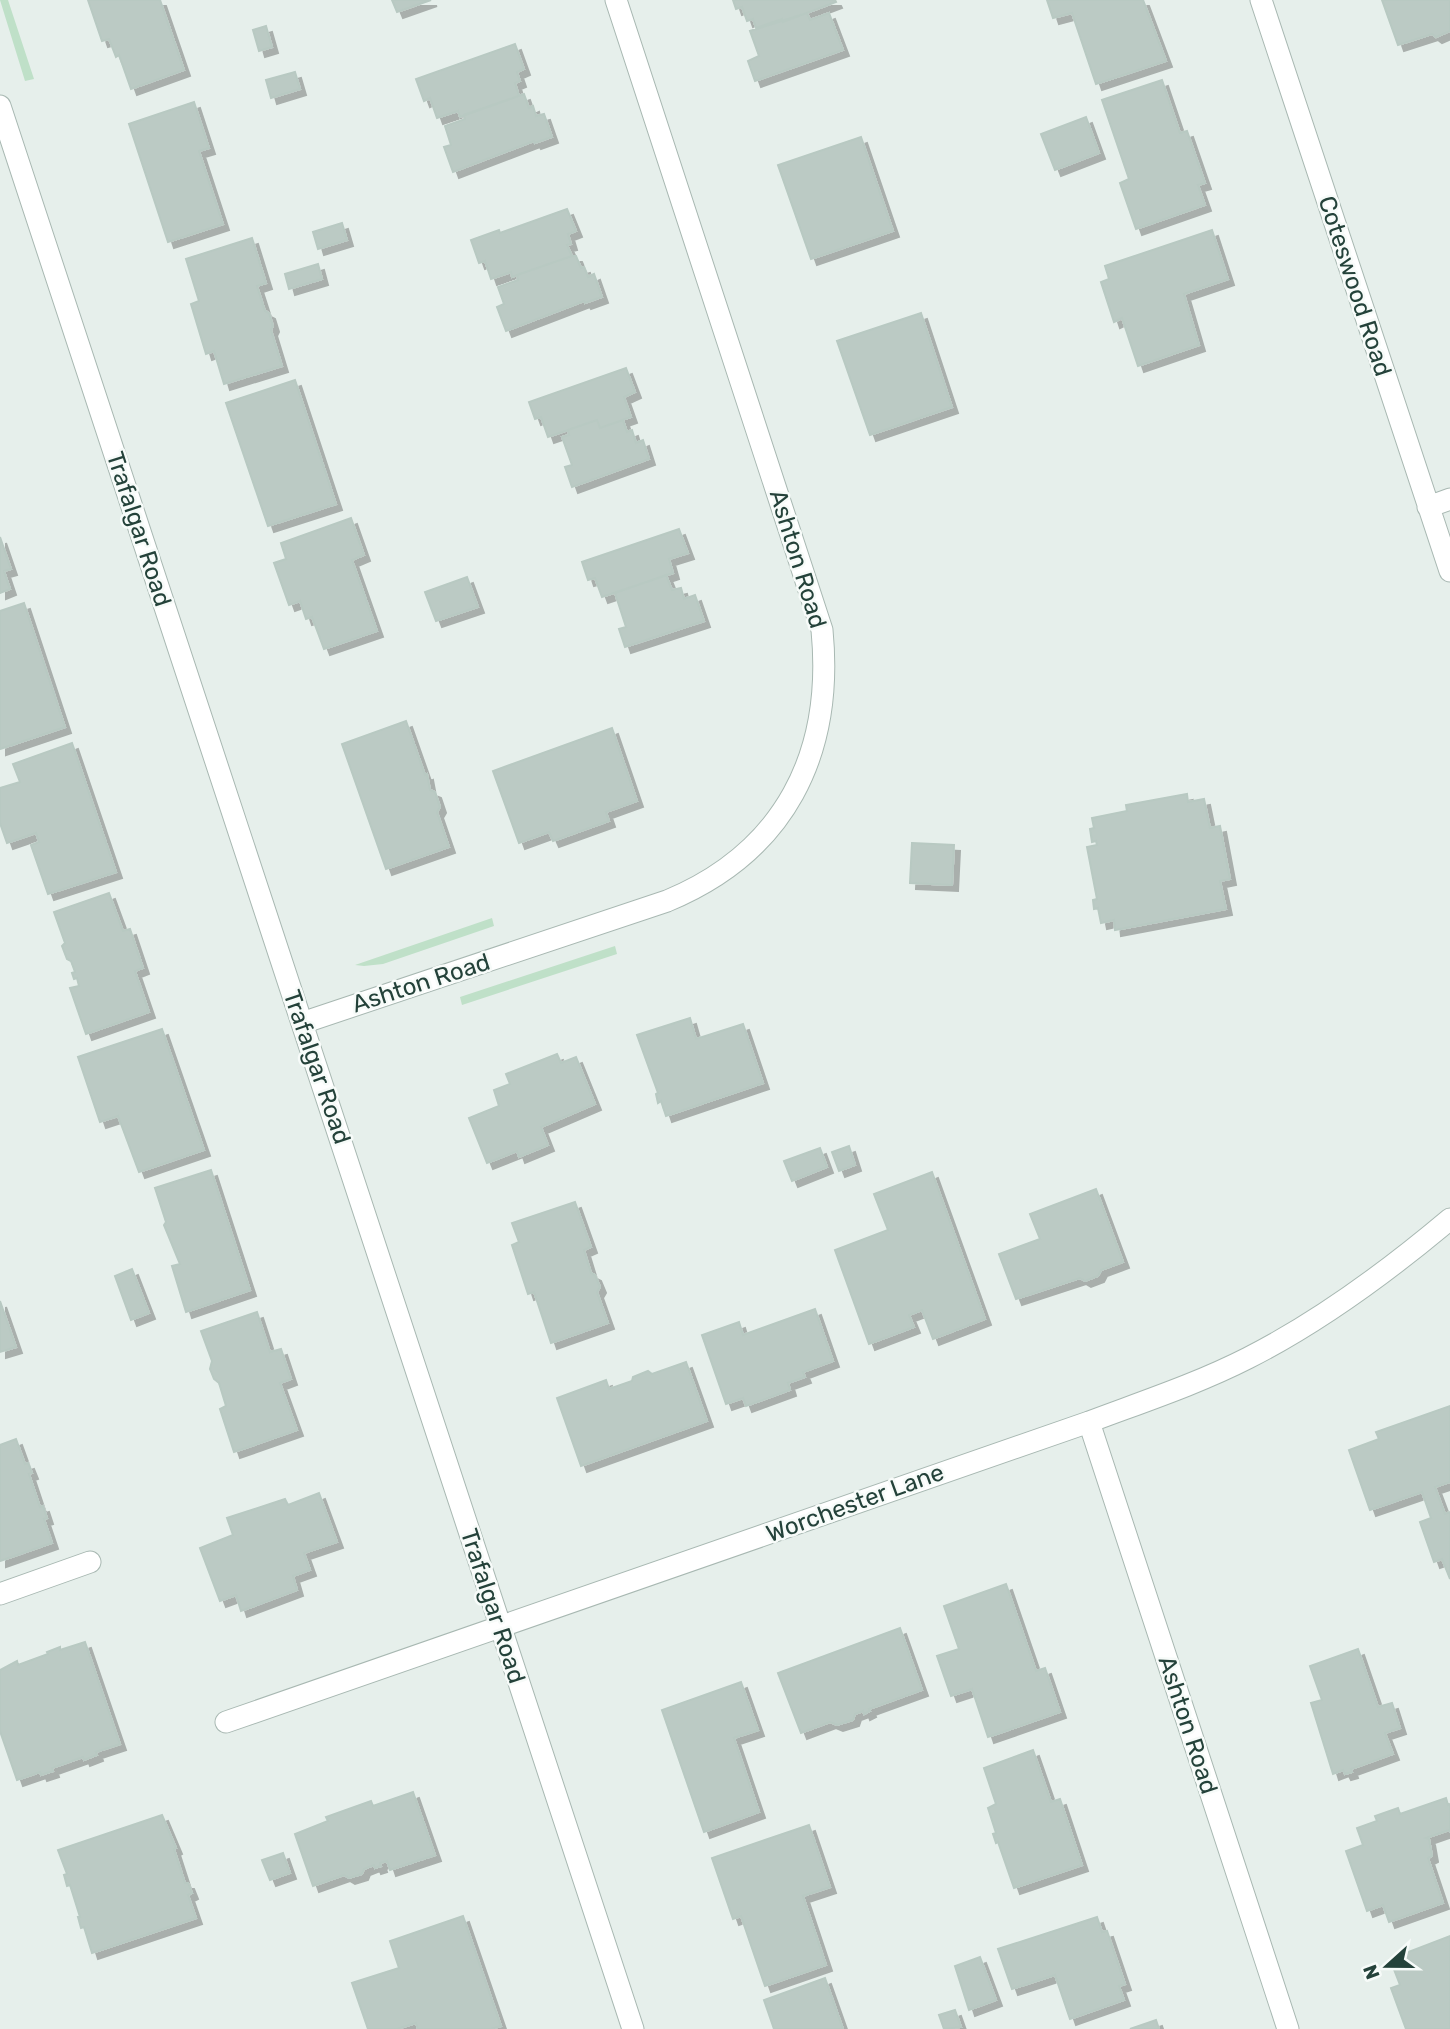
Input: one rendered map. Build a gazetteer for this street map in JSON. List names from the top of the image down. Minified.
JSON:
{"streets":{"street":["Coteswood Road","Trafalgar Road","Ashton Road","Worchester Lane"]},"crossings":[["Trafalgar Road","Ashton Road"],["Trafalgar Road","Worchester Lane"],["Ashton Road","Worchester Lane"]],"north":"left"}
